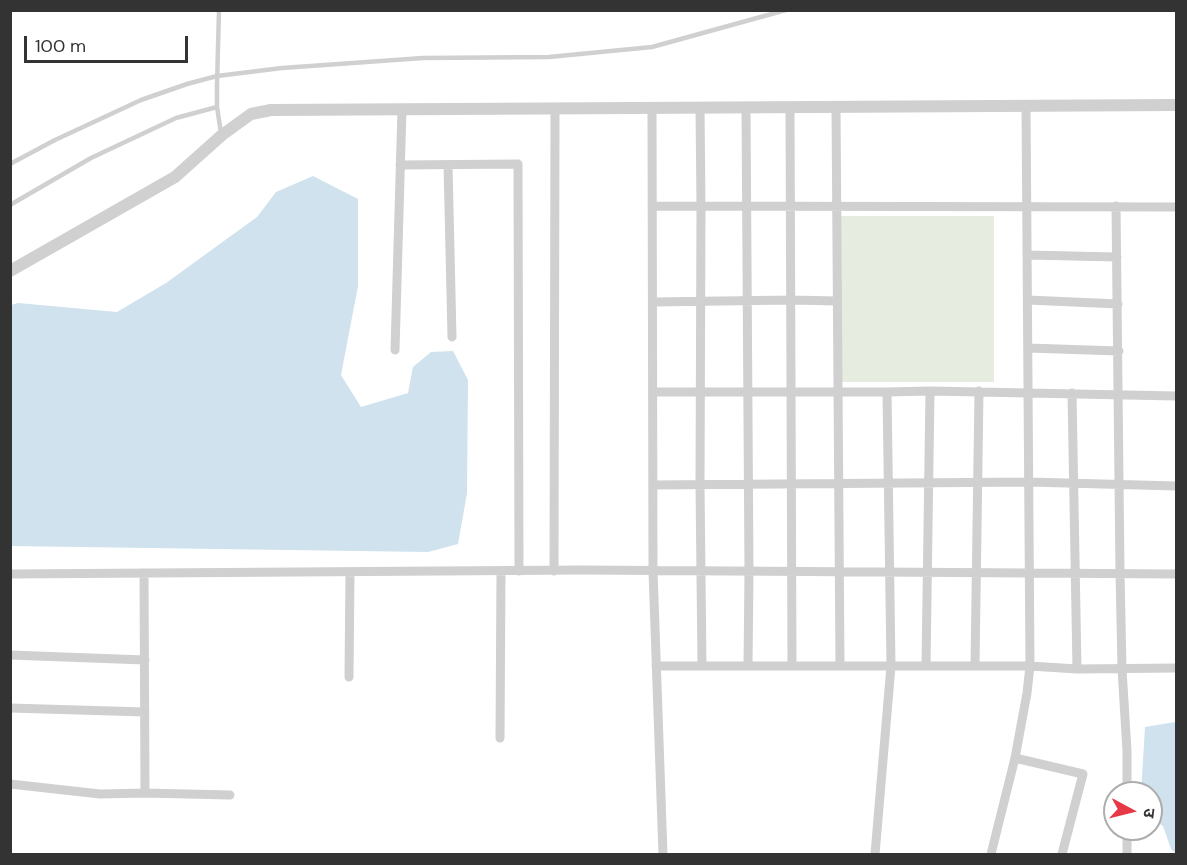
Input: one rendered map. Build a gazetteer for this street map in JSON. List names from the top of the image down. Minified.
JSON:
{"scale_bar":"100 m","north":"right"}
